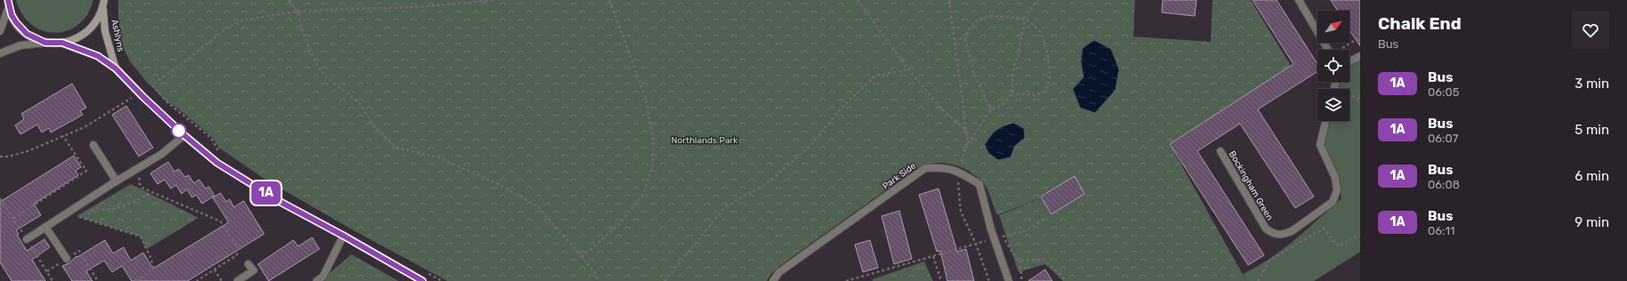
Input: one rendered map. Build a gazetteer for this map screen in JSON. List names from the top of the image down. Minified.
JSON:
{"streets":{"street":["Ashlyns","Park Side","Bockingham Green"]},"parks":["Northlands Park"],"lines":["bus line 1A"],"north":"top right","page":{"on_map":"1A","heading":["Chalk End","Bus"],"list":[{"mark":"1A","name":"Bus","note":"06:05","value":"3 min"},{"mark":"1A","name":"Bus","note":"06:07","value":"5 min"},{"mark":"1A","name":"Bus","note":"06:08","value":"6 min"},{"mark":"1A","name":"Bus","note":"06:11","value":"9 min"}]}}
